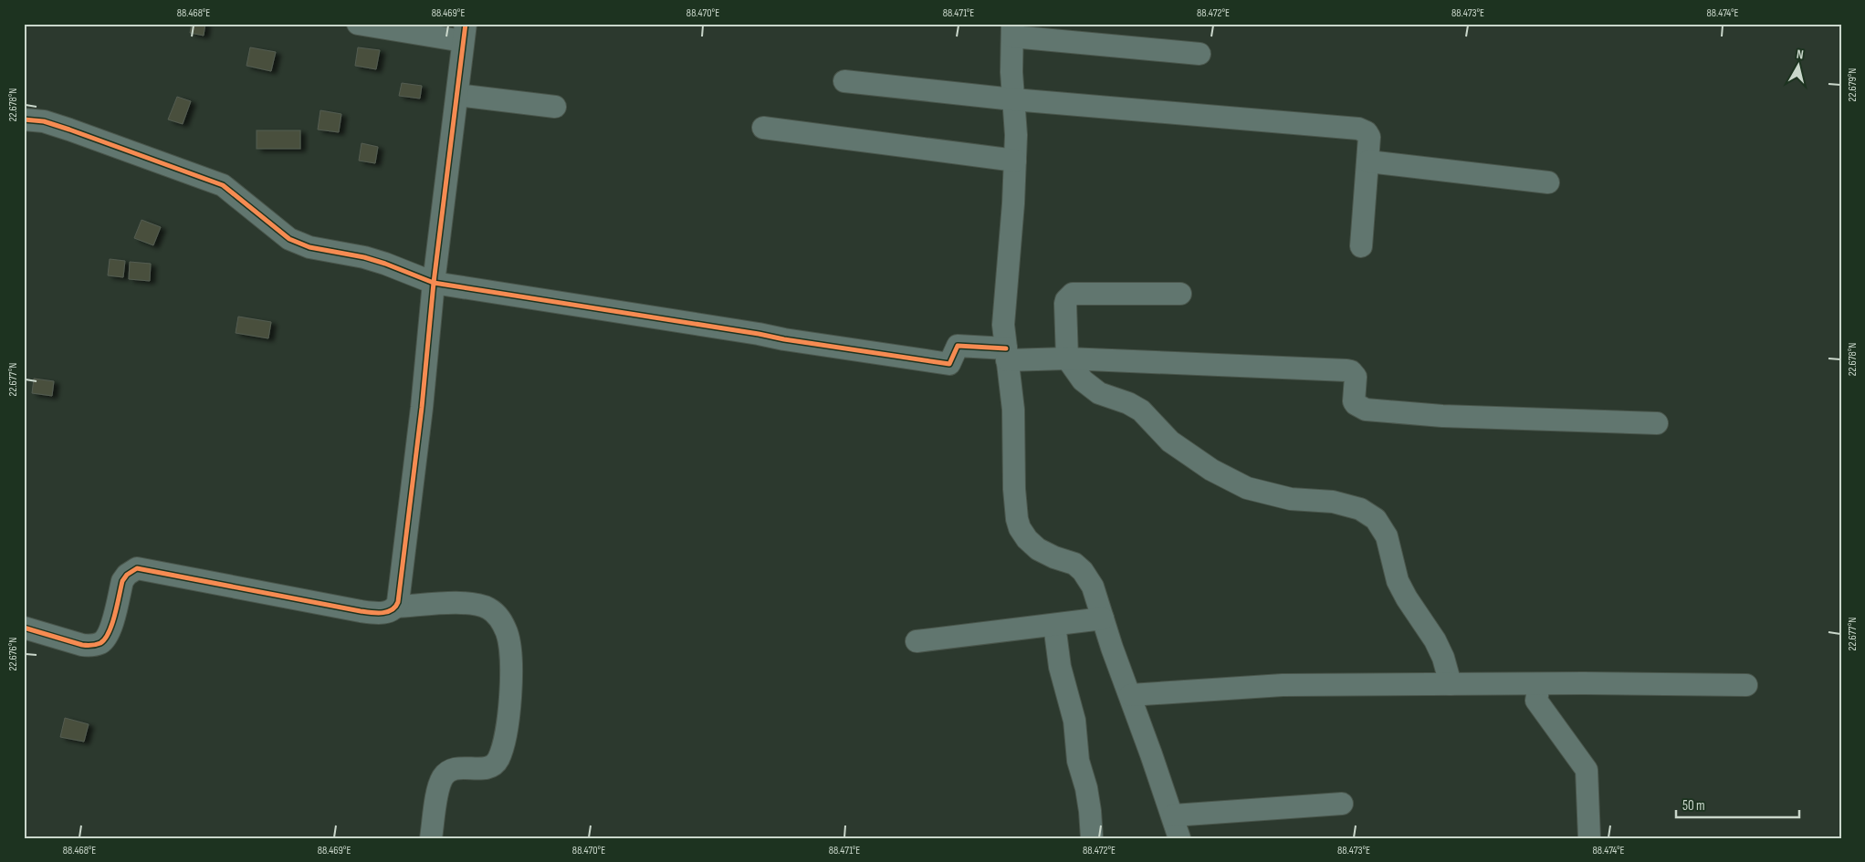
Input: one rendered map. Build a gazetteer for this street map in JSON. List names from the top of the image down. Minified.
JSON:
{"scale_bar":"50 m","north":"top","coordinates":["88.468°E","88.469°E","88.470°E","88.471°E","88.472°E","88.473°E","88.474°E","22.679°N","22.678°N","22.677°N","22.676°N"]}
